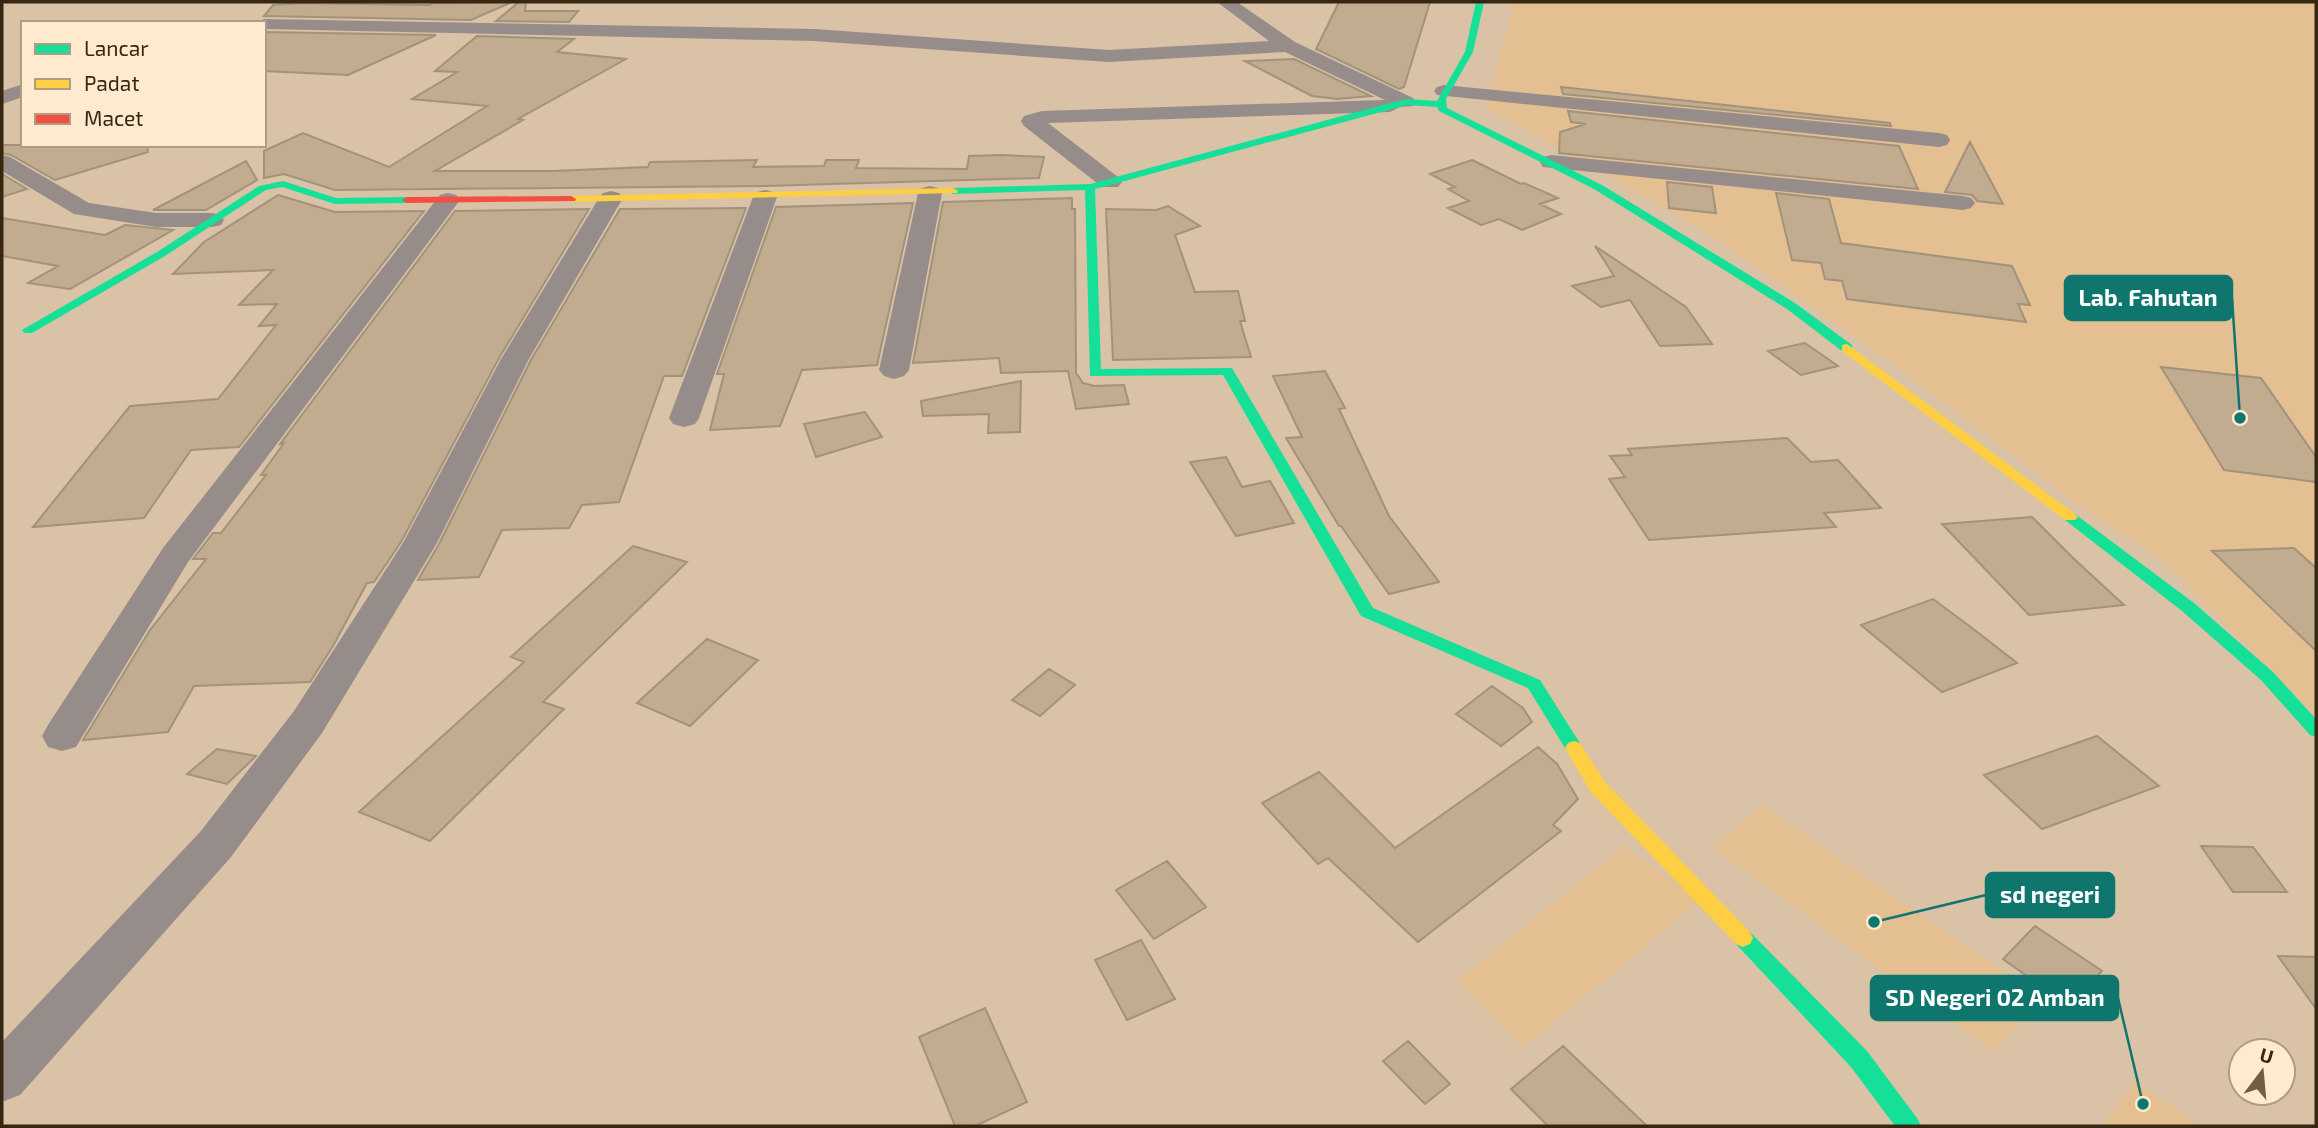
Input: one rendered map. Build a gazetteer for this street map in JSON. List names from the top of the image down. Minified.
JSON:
{"places":["Lab. Fahutan","sd negeri","SD Negeri 02 Amban"],"legend":["Lancar","Padat","Macet"],"north":"top"}
